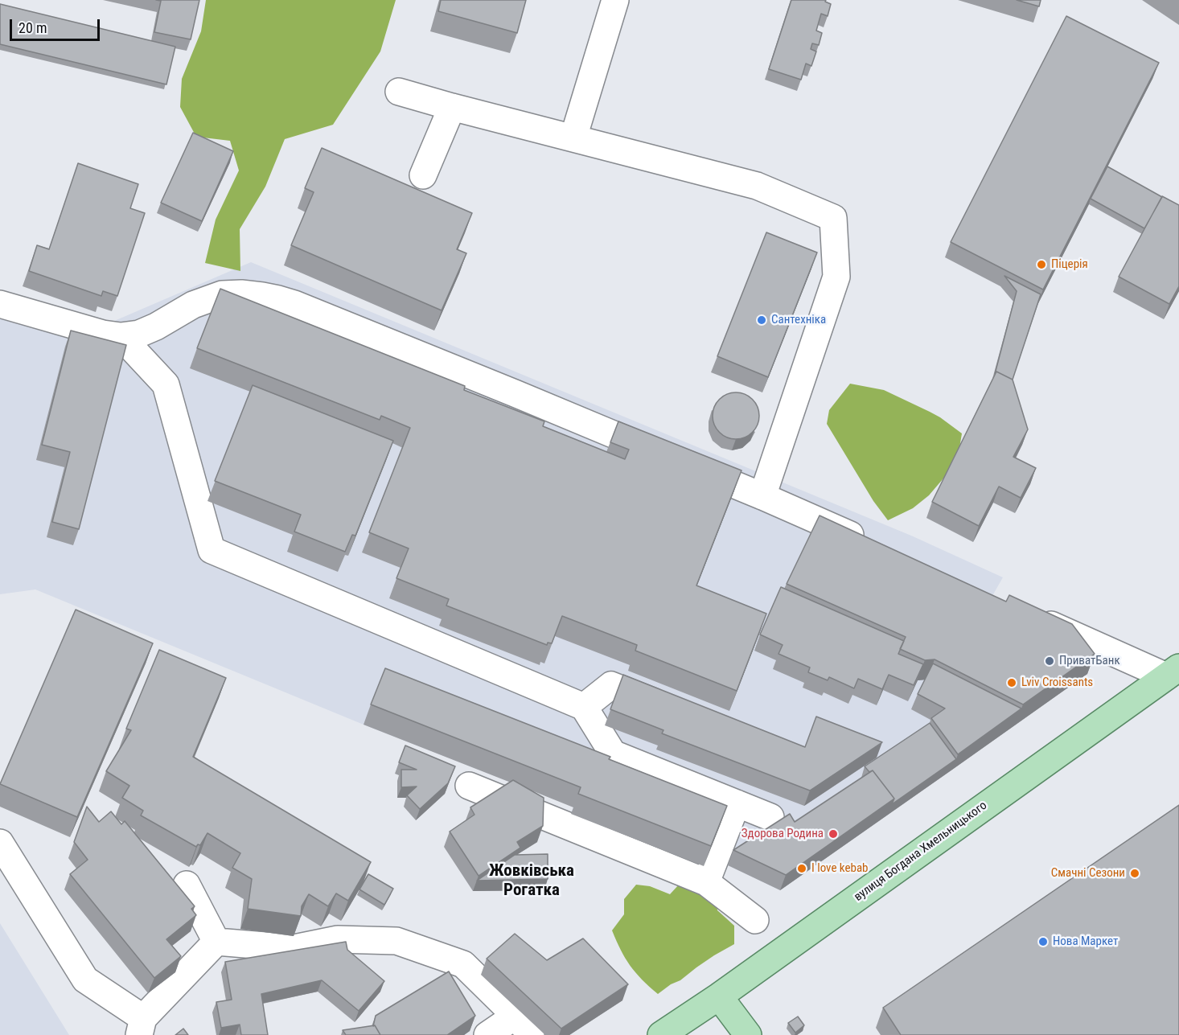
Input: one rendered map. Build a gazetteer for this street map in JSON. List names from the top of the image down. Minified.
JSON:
{"streets":{"main road":["вулиця Богдана Хмельницького"]},"districts":["Жовківська Рогатка"],"places":["Піцерія","Сантехніка","ПриватБанк","Lviv Croissants","Здорова Родина","I love kebab","Смачні Сезони","Нова Маркет"],"scale_bar":"20 m"}
